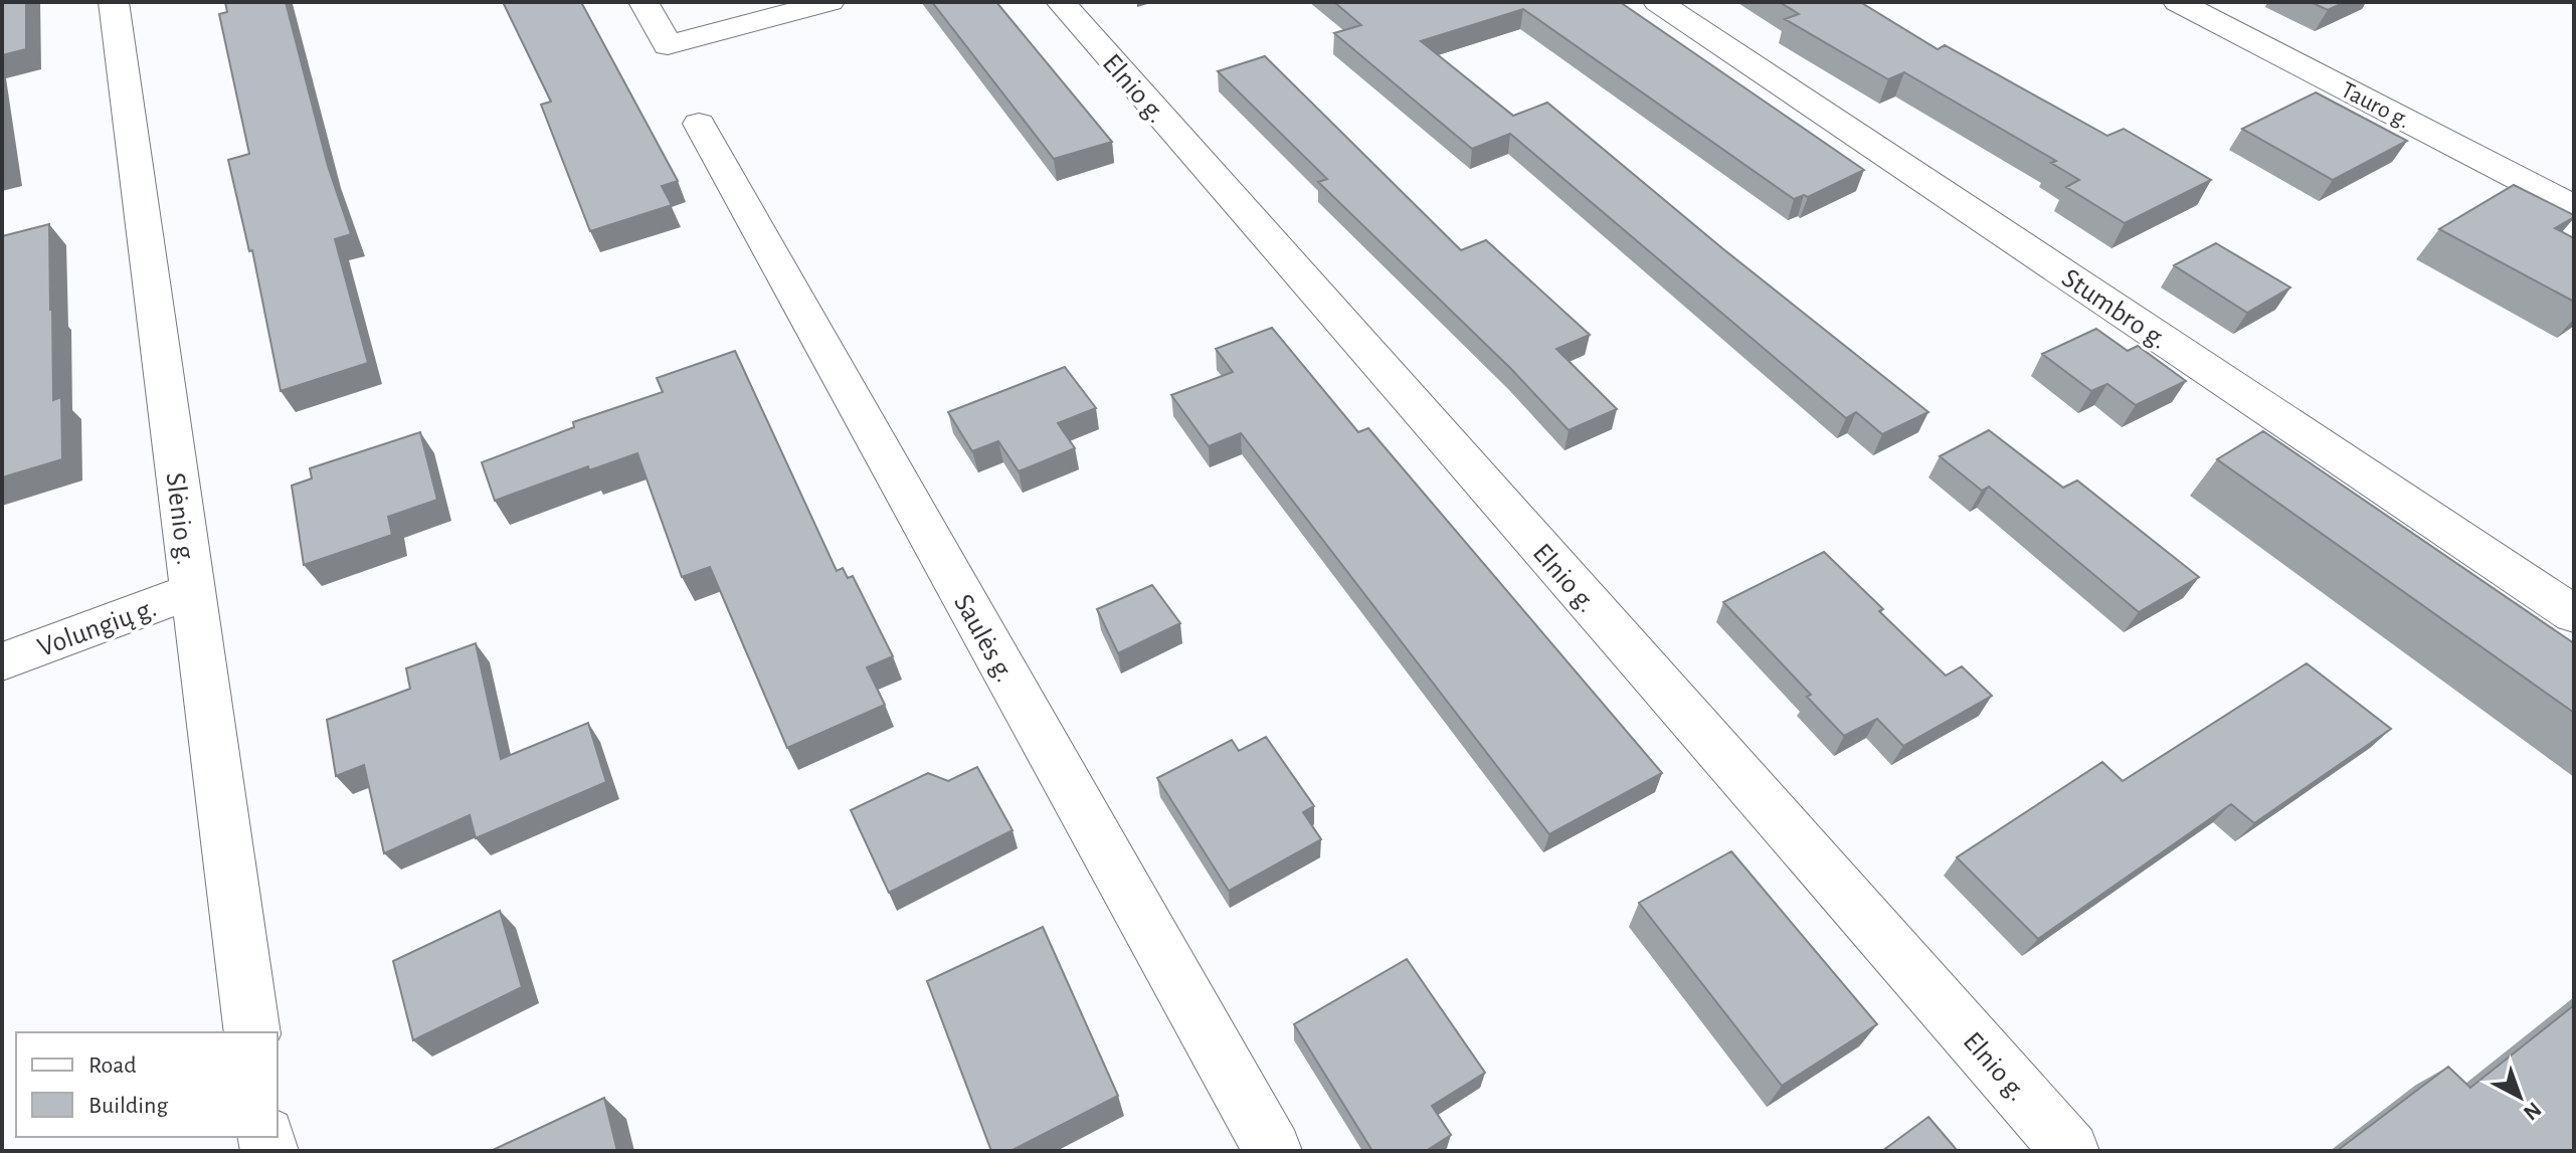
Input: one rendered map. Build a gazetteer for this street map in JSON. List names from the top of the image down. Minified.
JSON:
{"streets":{"street":["Elnio g.","Tauro g.","Stumbro g.","Slėnio g.","Volungių g.","Saulės g."]},"crossings":[["Slėnio g.","Volungių g."]],"legend":["Road","Building"],"north":"bottom right"}
